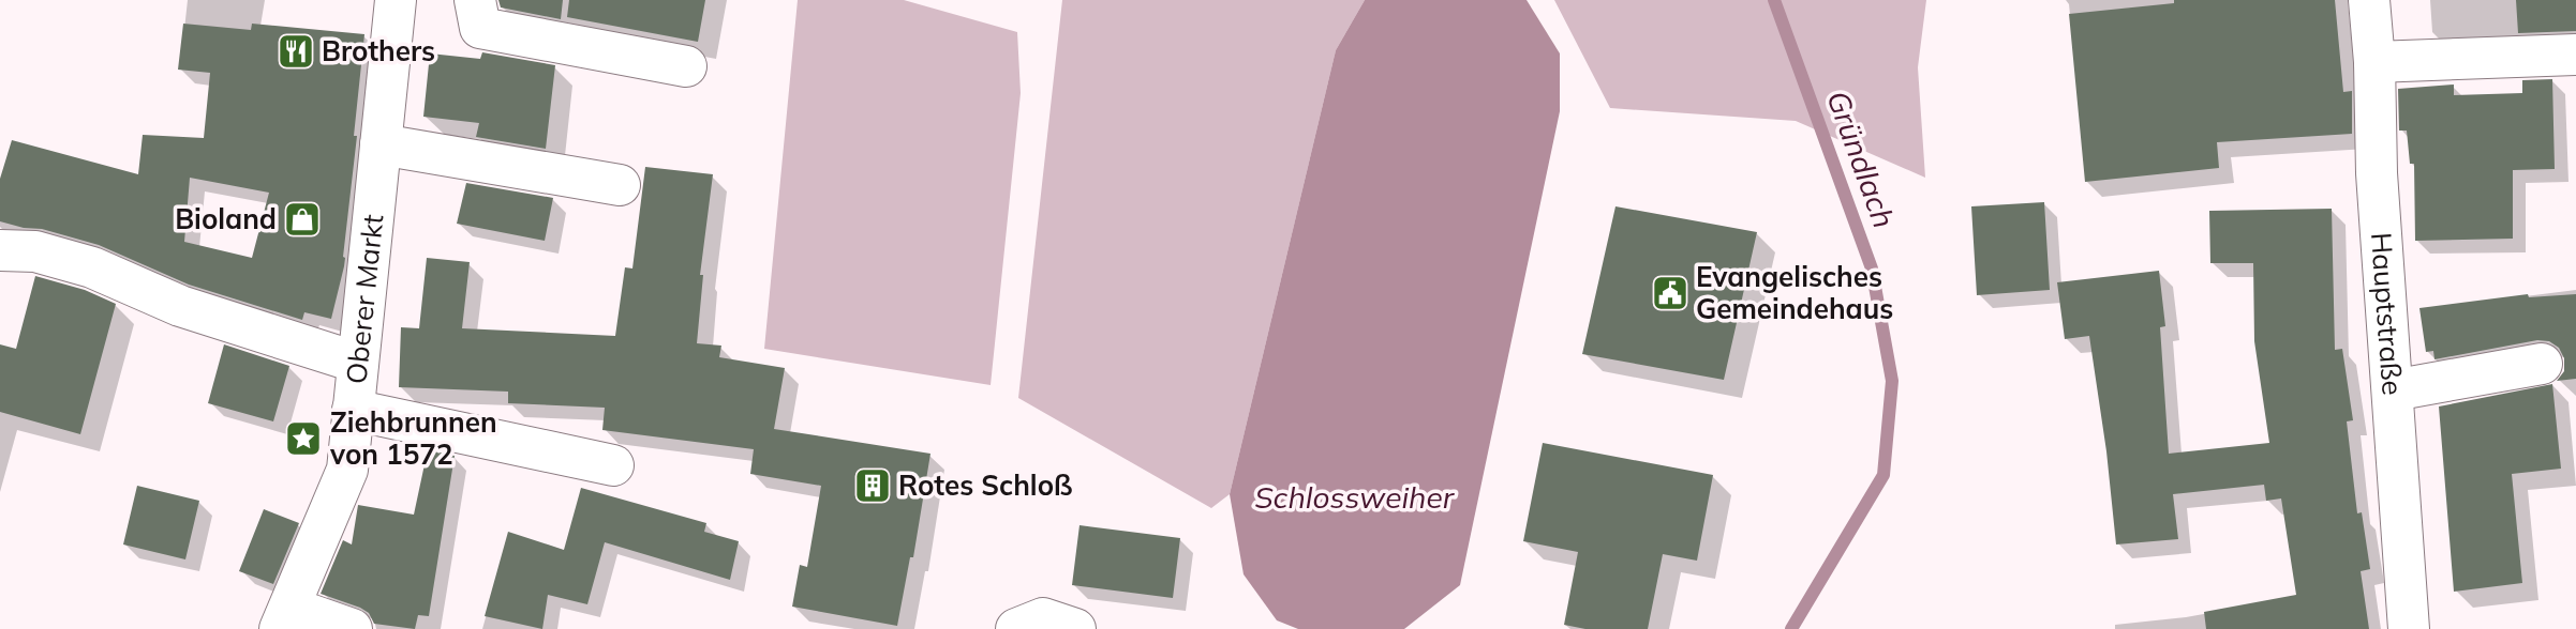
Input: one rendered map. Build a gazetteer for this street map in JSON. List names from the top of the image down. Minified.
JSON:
{"streets":{"street":["Oberer Markt","Hauptstraße"]},"water":["Gründlach","Schlossweiher"],"places":{"restaurant":["Brothers"],"shop":["Bioland"],"public building":["Evangelisches Gemeindehaus"],"place":["Ziehbrunnen von 1572"],"building":["Rotes Schloß"]}}
